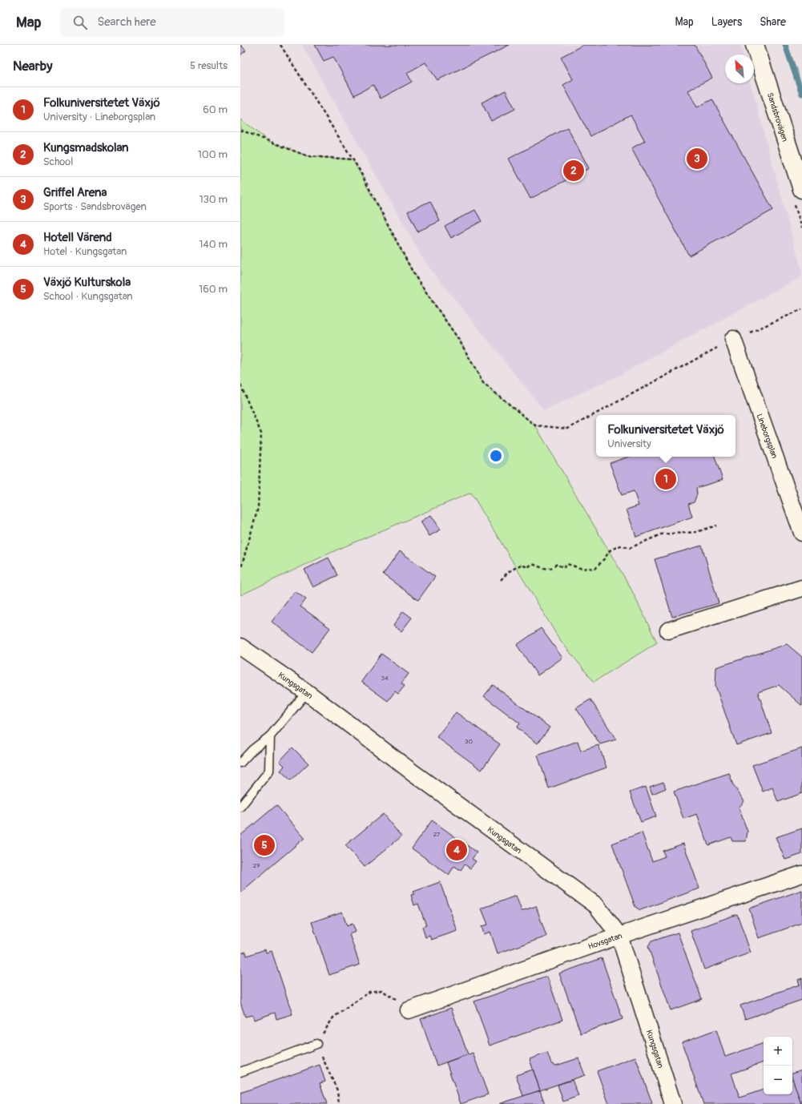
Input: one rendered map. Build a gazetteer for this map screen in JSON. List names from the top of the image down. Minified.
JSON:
{"streets":{"main road":["Sandsbrovägen"],"street":["Lineborgsplan","Kungsgatan","Hovsgatan"]},"crossings":[["Kungsgatan","Hovsgatan"]],"house_numbers":["34","30","27","29"],"north":"top left","page":{"header":"Map","search":"Search here","nav":["Map","Layers","Share"],"heading":["Nearby","5 results"],"list":[{"mark":"1","name":"Folkuniversitetet Växjö","note":"University · Lineborgsplan","value":"60 m"},{"mark":"2","name":"Kungsmadskolan","note":"School","value":"100 m"},{"mark":"3","name":"Griffel Arena","note":"Sports · Sandsbrovägen","value":"130 m"},{"mark":"4","name":"Hotell Värend","note":"Hotel · Kungsgatan","value":"140 m"},{"mark":"5","name":"Växjö Kulturskola","note":"School · Kungsgatan","value":"160 m"}],"pins":["3","2","1","5","4"],"popup":["Folkuniversitetet Växjö","University"],"map_buttons":["+","−"]}}
